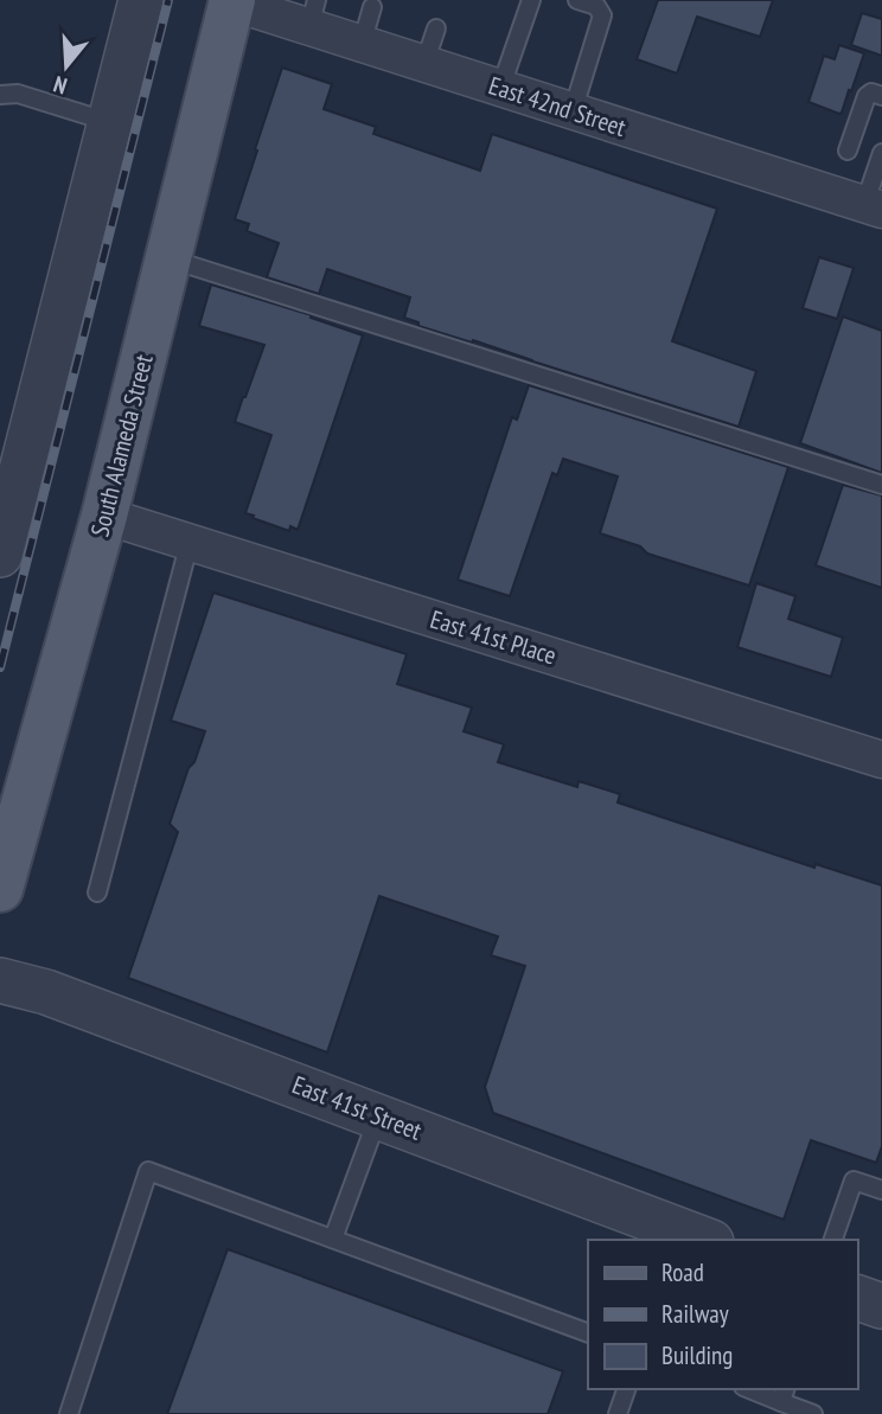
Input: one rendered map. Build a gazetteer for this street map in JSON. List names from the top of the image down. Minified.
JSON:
{"streets":{"main road":["South Alameda Street"],"street":["East 42nd Street","East 41st Place","East 41st Street"]},"crossings":[["East 42nd Street","South Alameda Street"],["South Alameda Street","East 41st Place"]],"legend":["Road","Railway","Building"],"north":"bottom"}
